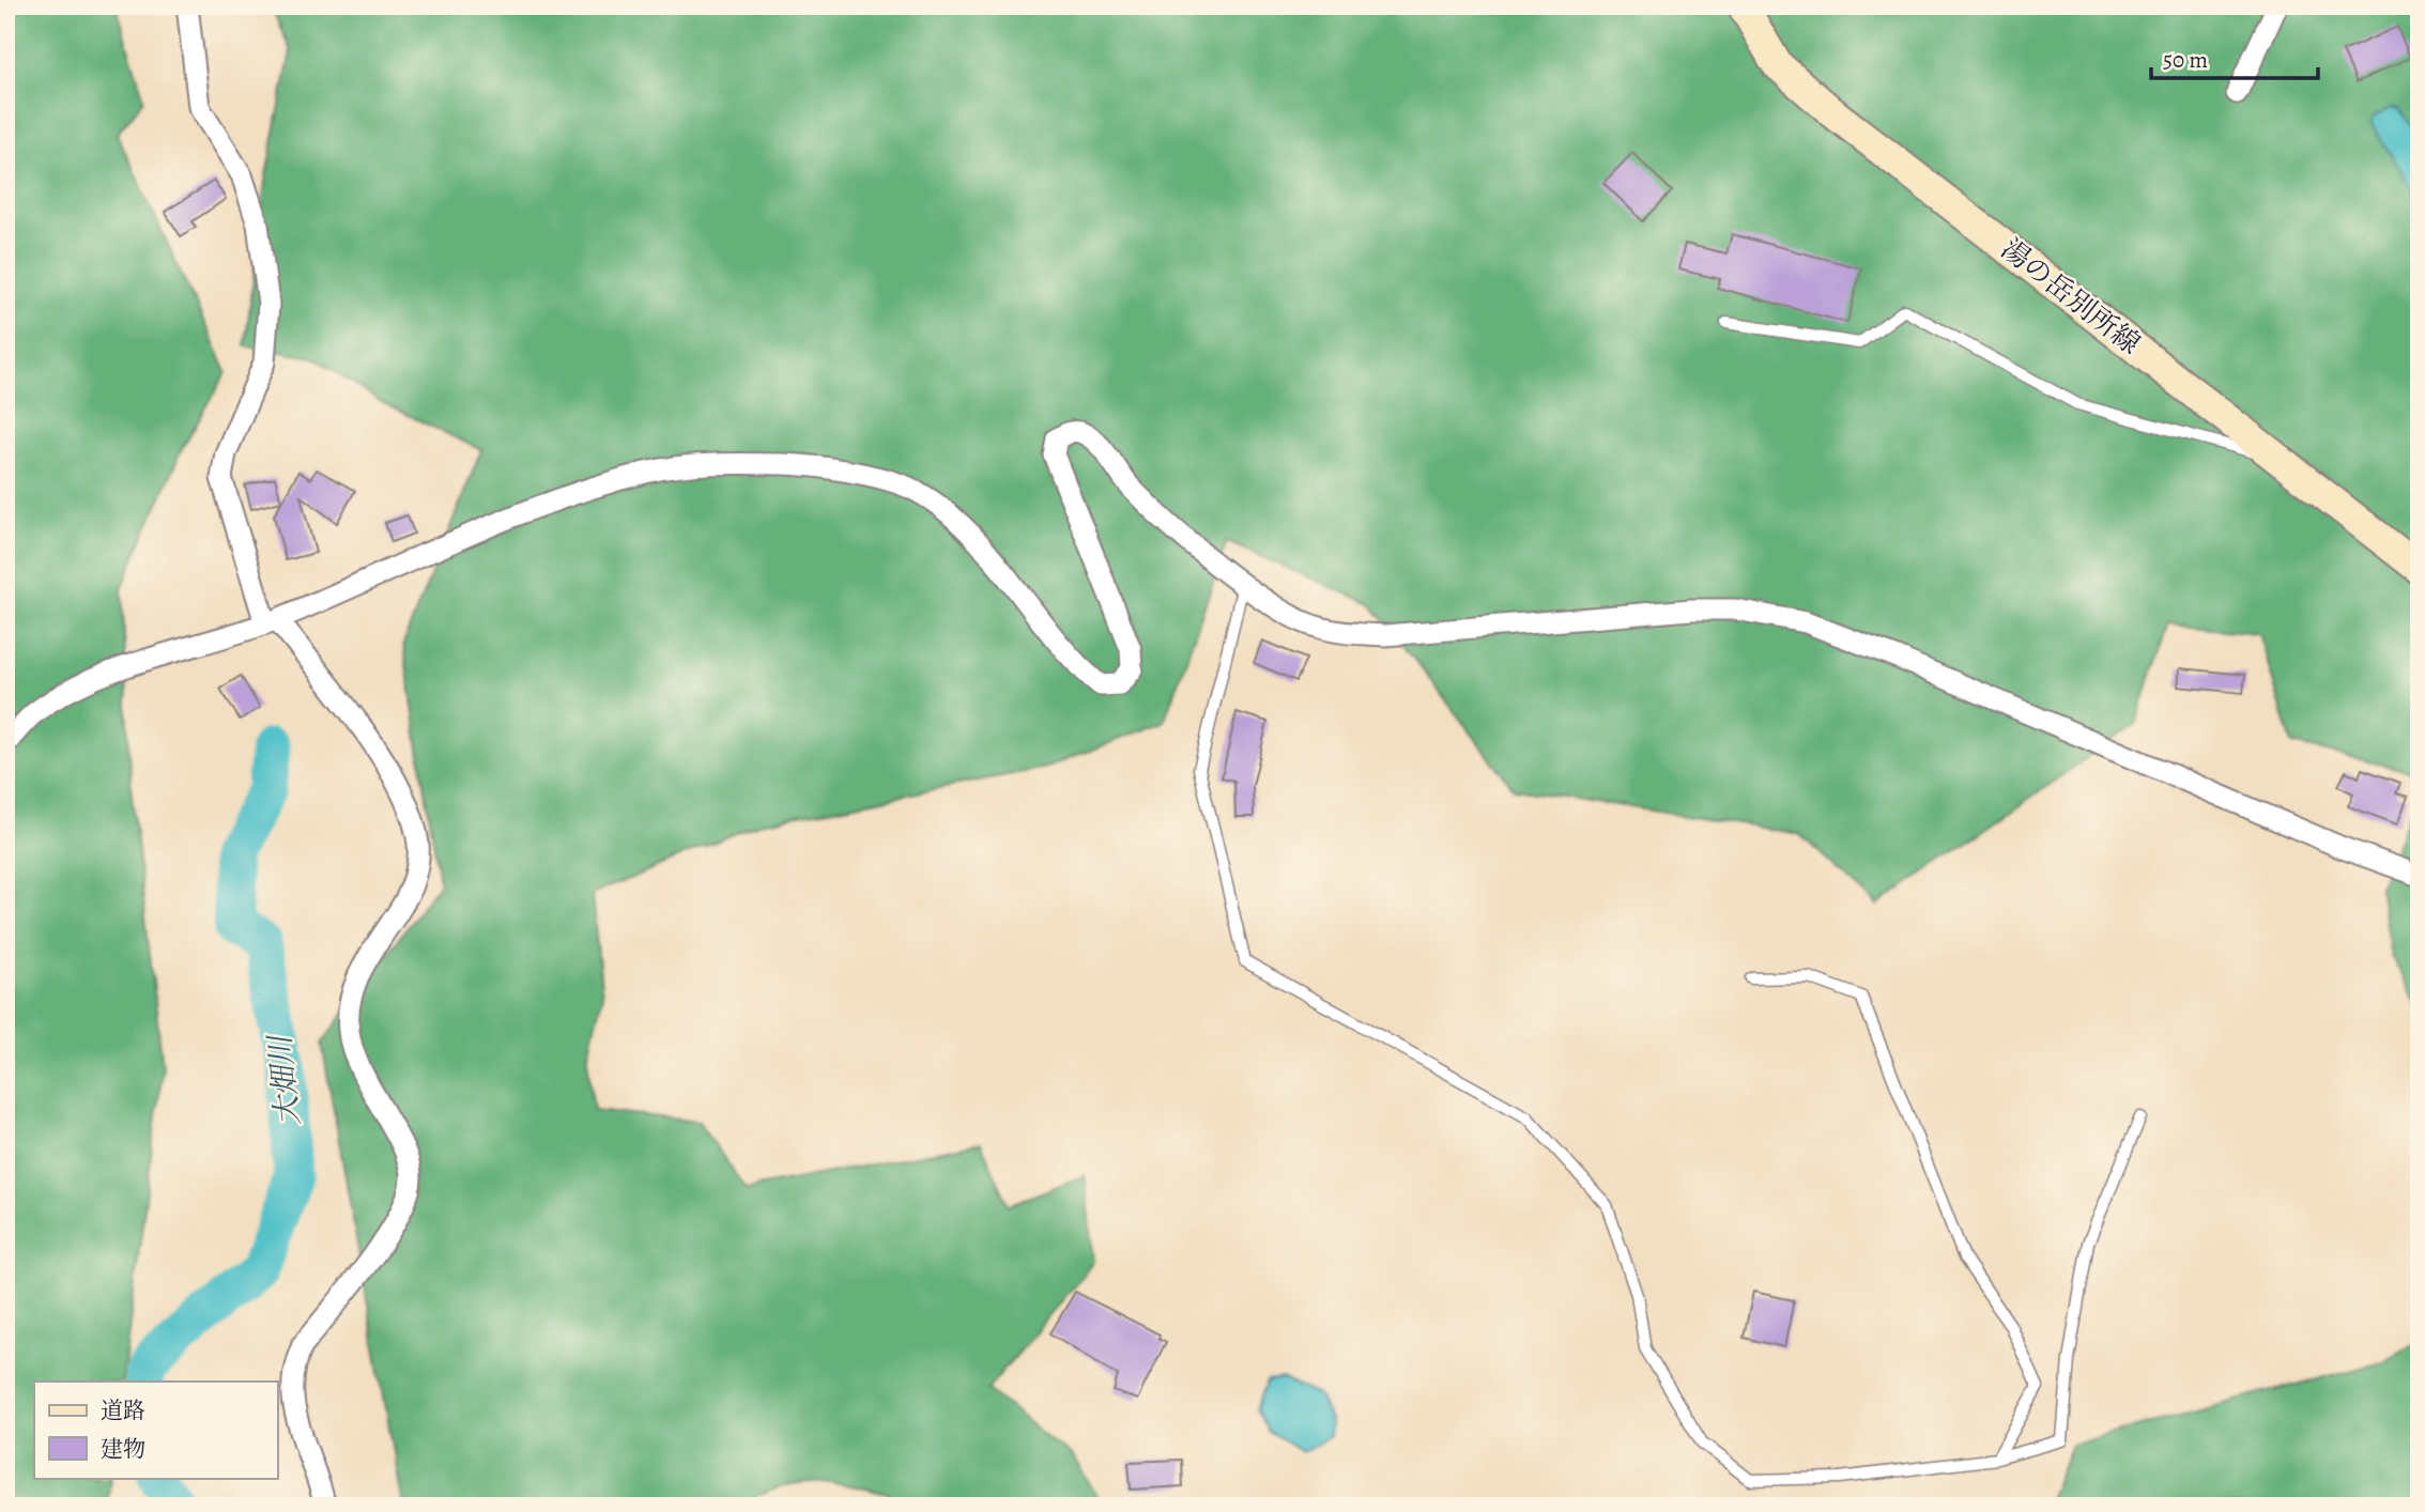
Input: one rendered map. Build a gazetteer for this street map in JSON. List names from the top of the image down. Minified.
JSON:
{"streets":{"main road":["湯の岳別所線"]},"water":["大畑川"],"legend":["道路","建物"],"scale_bar":"50 m"}
